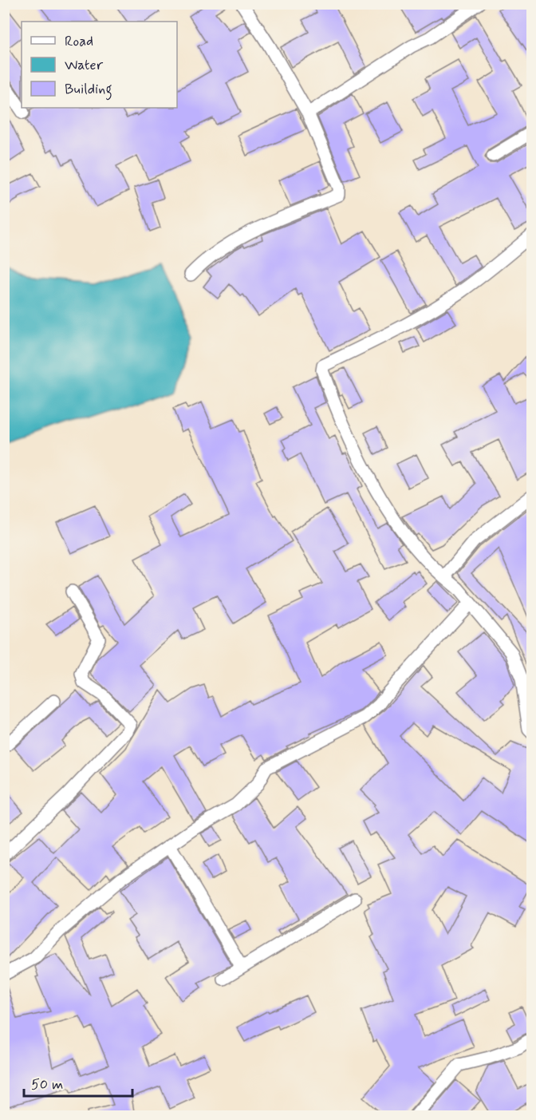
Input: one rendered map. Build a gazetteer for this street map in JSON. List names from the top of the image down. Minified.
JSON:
{"legend":["Road","Water","Building"],"scale_bar":"50 m"}
